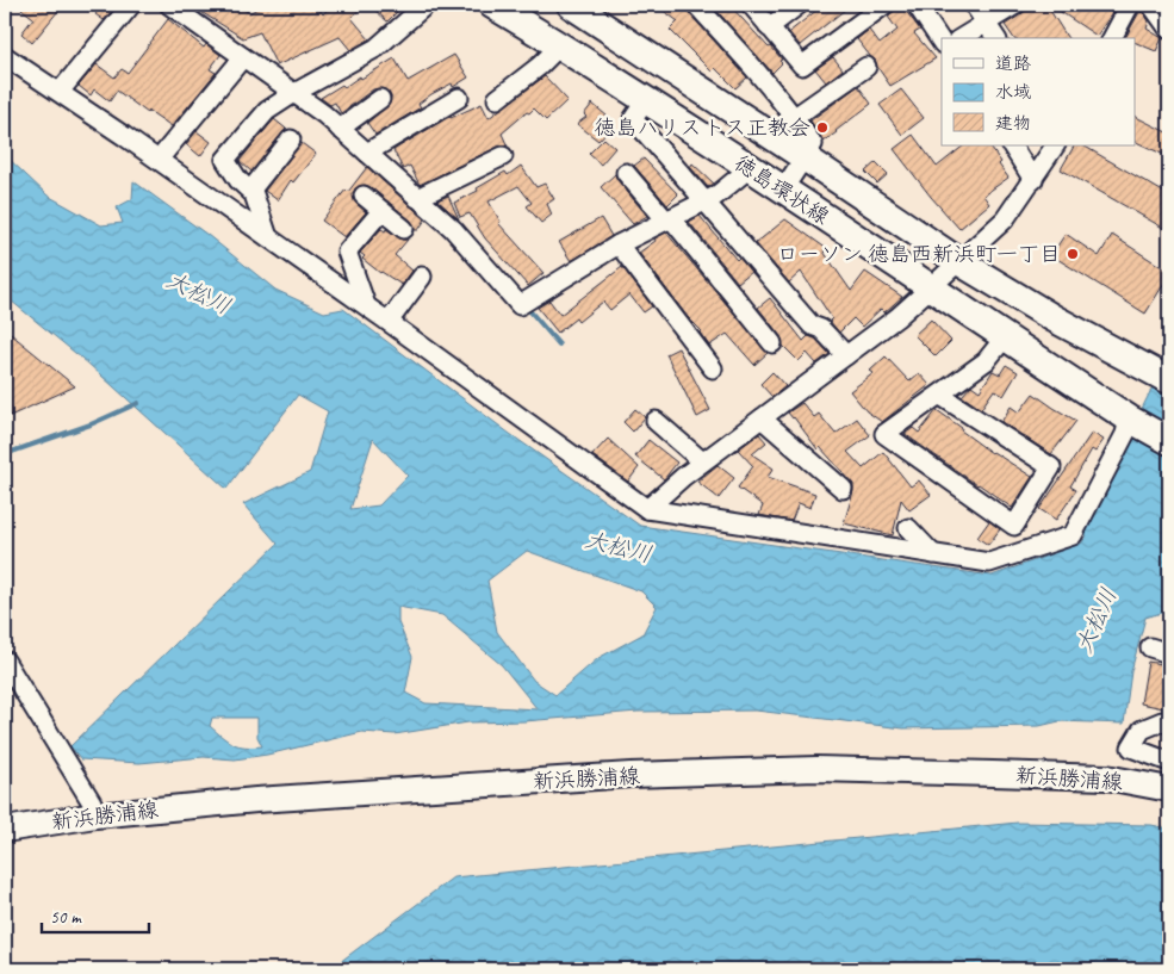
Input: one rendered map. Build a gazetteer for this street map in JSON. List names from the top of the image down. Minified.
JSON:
{"streets":{"main road":["徳島環状線","新浜勝浦線"]},"water":["大松川"],"places":["徳島ハリストス正教会","ローソン 徳島西新浜町一丁目"],"legend":["道路","水域","建物"],"scale_bar":"50 m"}
